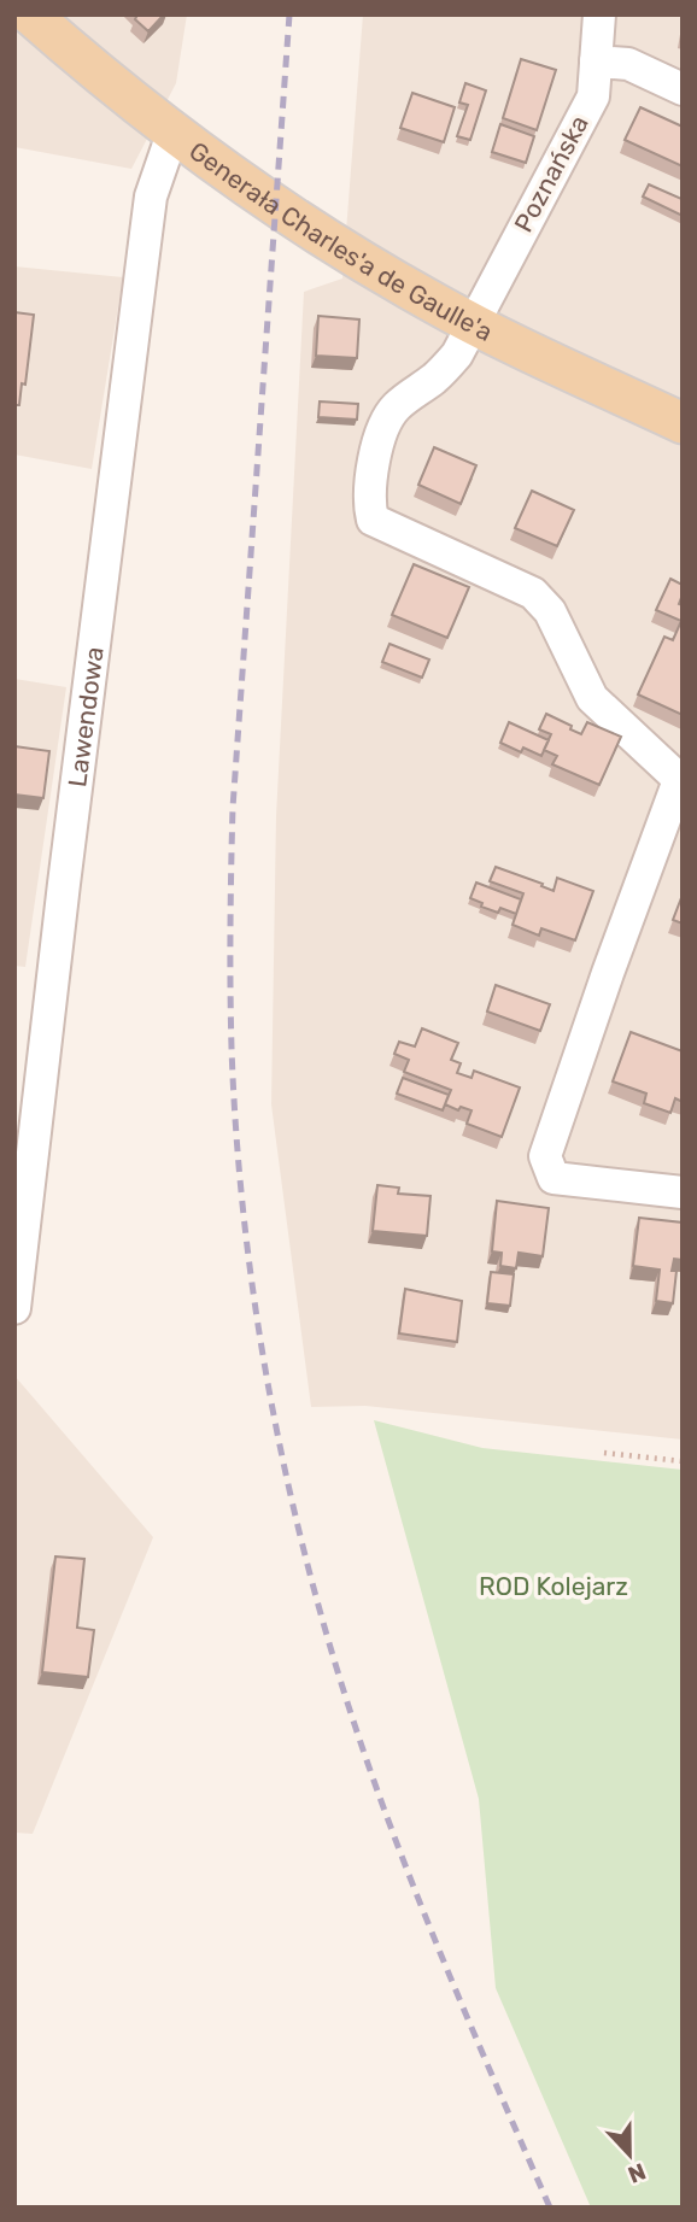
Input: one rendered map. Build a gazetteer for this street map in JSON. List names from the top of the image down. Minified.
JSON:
{"streets":{"main road":["Generała Charles'a de Gaulle'a"],"street":["Poznańska","Lawendowa"]},"crossings":[["Poznańska","Generała Charles'a de Gaulle'a"],["Generała Charles'a de Gaulle'a","Lawendowa"]],"parks":["ROD Kolejarz"],"north":"bottom"}
